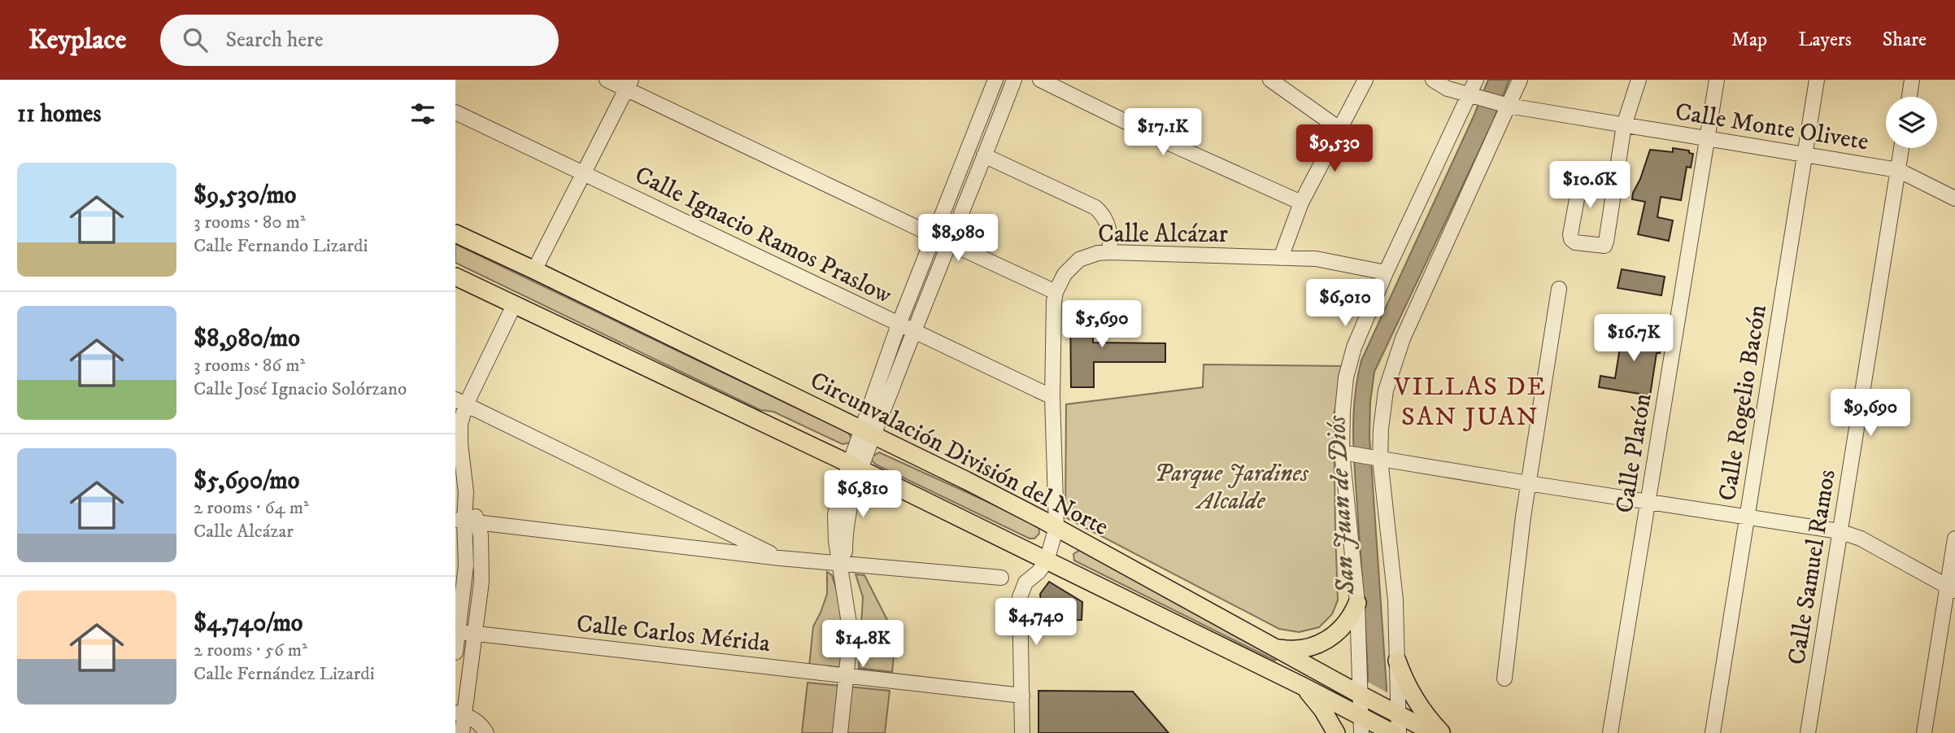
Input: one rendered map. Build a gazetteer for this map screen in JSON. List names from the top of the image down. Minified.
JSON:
{"streets":{"main road":["Circunvalación División del Norte"],"street":["Calle Monte Olivete","Calle Alcázar","Calle Ignacio Ramos Praslow","Calle Rogelio Bacón","Calle Platón","Calle Samuel Ramos","Calle Carlos Mérida"]},"crossings":[["Calle Monte Olivete","Calle Rogelio Bacón"],["Calle Monte Olivete","Calle Platón"],["Calle Monte Olivete","Calle Samuel Ramos"],["Calle Alcázar","Calle Ignacio Ramos Praslow"],["Calle Alcázar","Circunvalación División del Norte"]],"districts":["VILLAS DE SAN JUAN"],"water":["San Juan de Diós"],"parks":["Parque Jardines Alcalde"],"page":{"header":"Keyplace","search":"Search here","nav":["Map","Layers","Share"],"heading":"11 homes","price":["$17.1K","$9,530","$10.6K","$8,980","$6,010","$5,690","$16.7K","$9,690","$6,810","$4,740","$14.8K"],"list":[{"name":"$9,530/mo","note":"3 rooms · 80 m² · Calle Fernando Lizardi"},{"name":"$8,980/mo","note":"3 rooms · 86 m² · Calle José Ignacio Solórzano"},{"name":"$5,690/mo","note":"2 rooms · 64 m² · Calle Alcázar"},{"name":"$4,740/mo","note":"2 rooms · 56 m² · Calle Fernández Lizardi"}]}}
